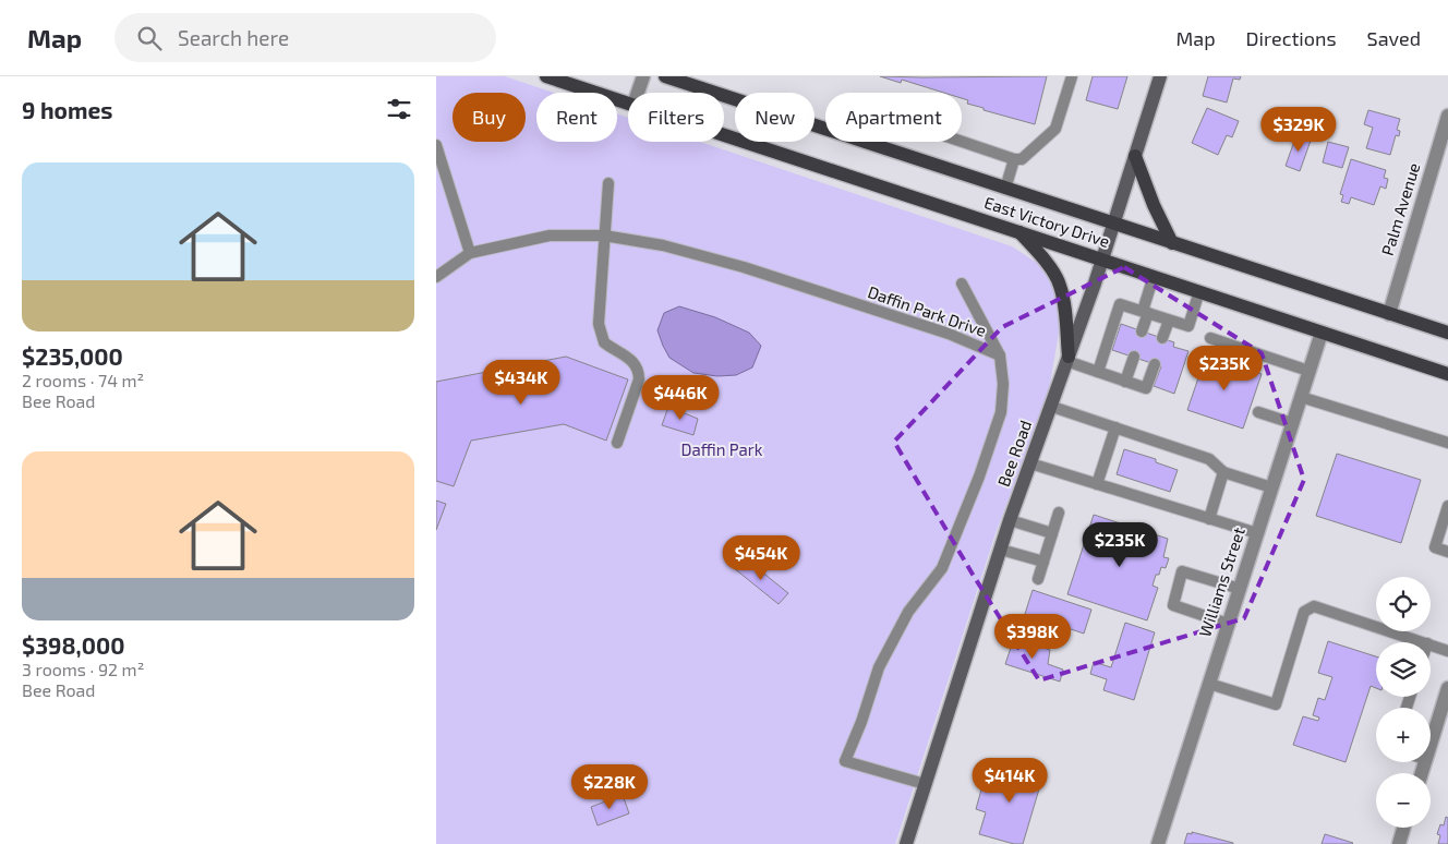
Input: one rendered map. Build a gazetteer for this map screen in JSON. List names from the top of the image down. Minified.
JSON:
{"streets":{"main road":["East Victory Drive","Bee Road"],"street":["Palm Avenue","Williams Street"],"lane":["Daffin Park Drive"]},"crossings":[["Palm Avenue","East Victory Drive"],["East Victory Drive","Bee Road"],["East Victory Drive","Williams Street"],["Daffin Park Drive","Bee Road"]],"parks":["Daffin Park"],"page":{"header":"Map","search":"Search here","nav":["Map","Directions","Saved"],"heading":"9 homes","chip":["Buy","Rent","Filters","New","Apartment"],"price":["$329K","$235K","$434K","$446K","$235K","$454K","$398K","$414K","$228K"],"list":[{"name":"$235,000","note":"2 rooms · 74 m² · Bee Road"},{"name":"$398,000","note":"3 rooms · 92 m² · Bee Road"}],"map_buttons":["+","−"]}}
